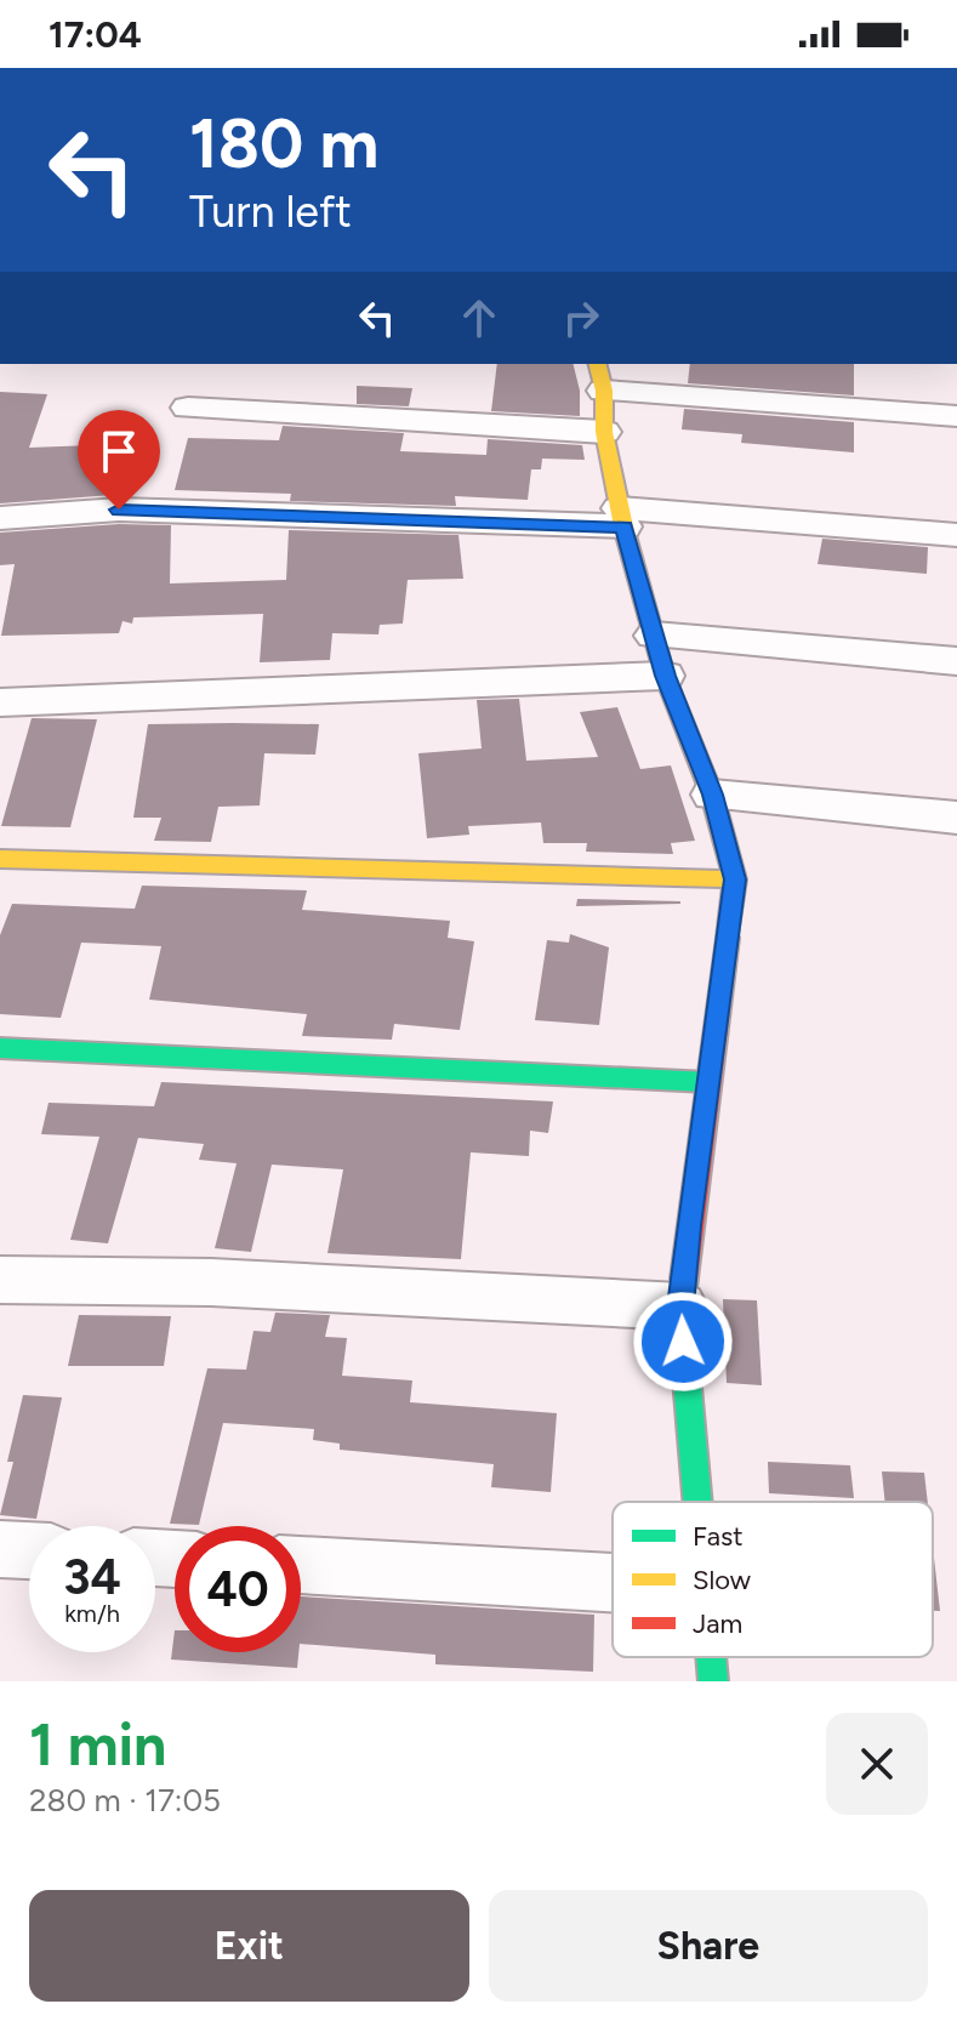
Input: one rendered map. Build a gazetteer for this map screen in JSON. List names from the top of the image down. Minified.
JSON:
{"legend":["Fast","Slow","Jam"],"page":{"status":"17:04","turn":["180 m","Turn left"],"speed":"34 km/h","limit":"40","heading":["1 min","280 m · 17:05"],"buttons":["Exit","Share"]}}
